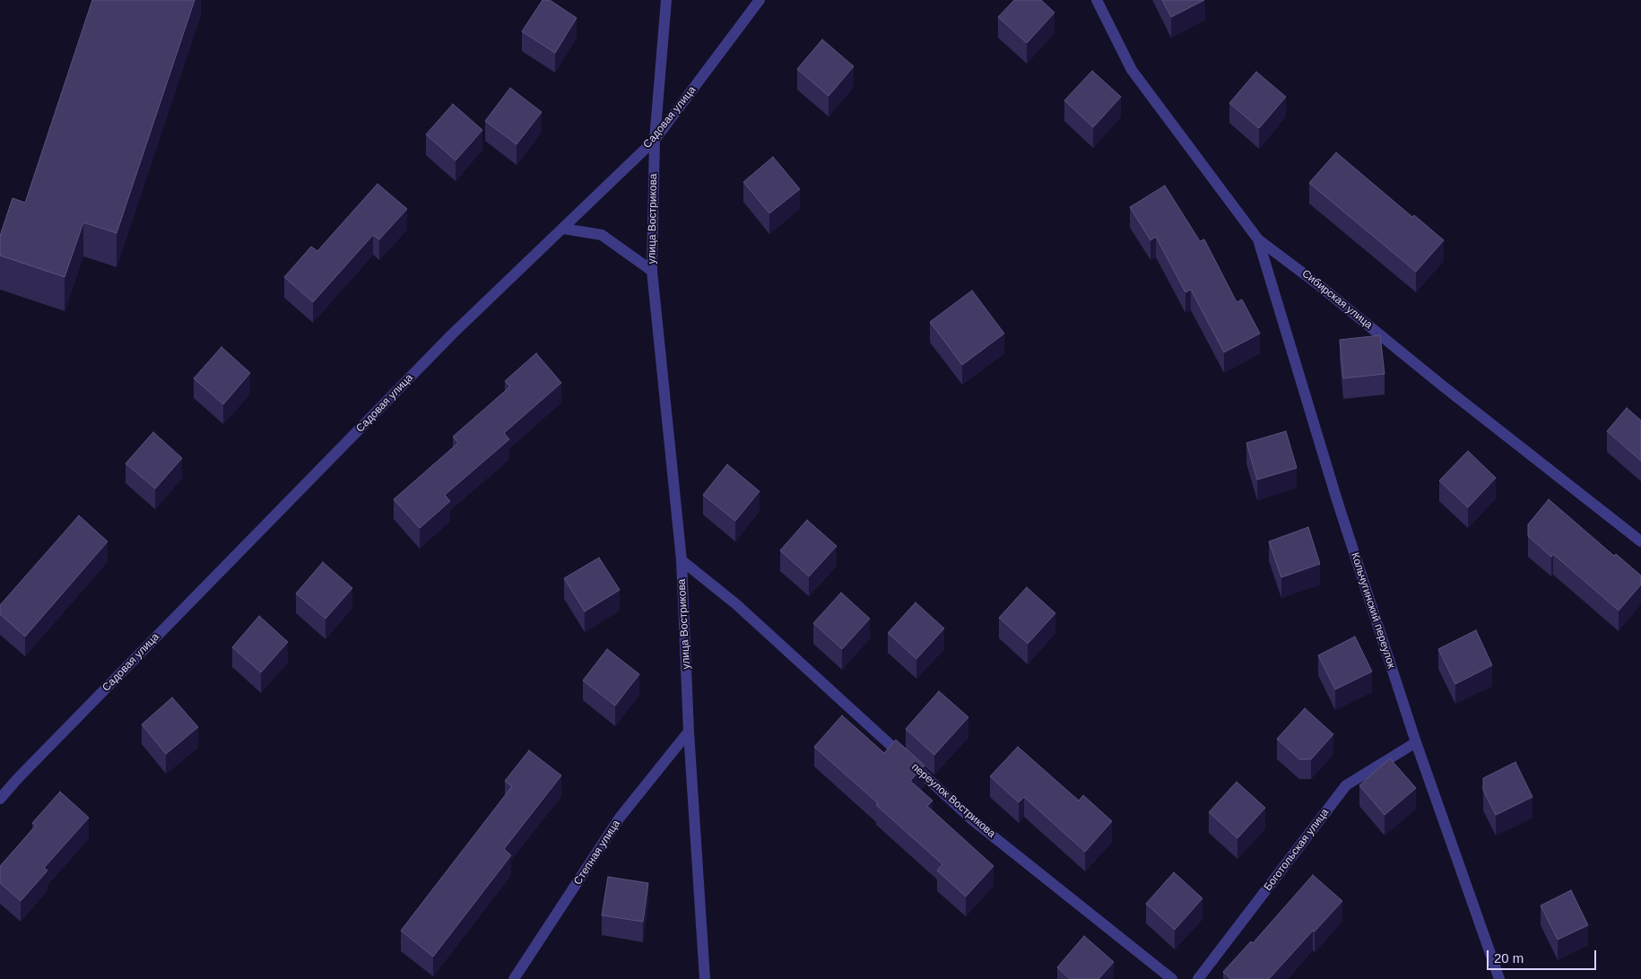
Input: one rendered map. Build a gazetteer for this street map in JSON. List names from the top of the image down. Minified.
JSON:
{"streets":{"street":["Садовая улица","улица Вострикова","Сибирская улица","Кольчугинский переулок","переулок Вострикова","Боготольская улица","Степная улица"]},"crossings":[["Садовая улица","улица Вострикова"],["улица Вострикова","переулок Вострикова"],["улица Вострикова","Степная улица"],["Сибирская улица","Кольчугинский переулок"],["Кольчугинский переулок","Боготольская улица"]],"scale_bar":"20 m"}
